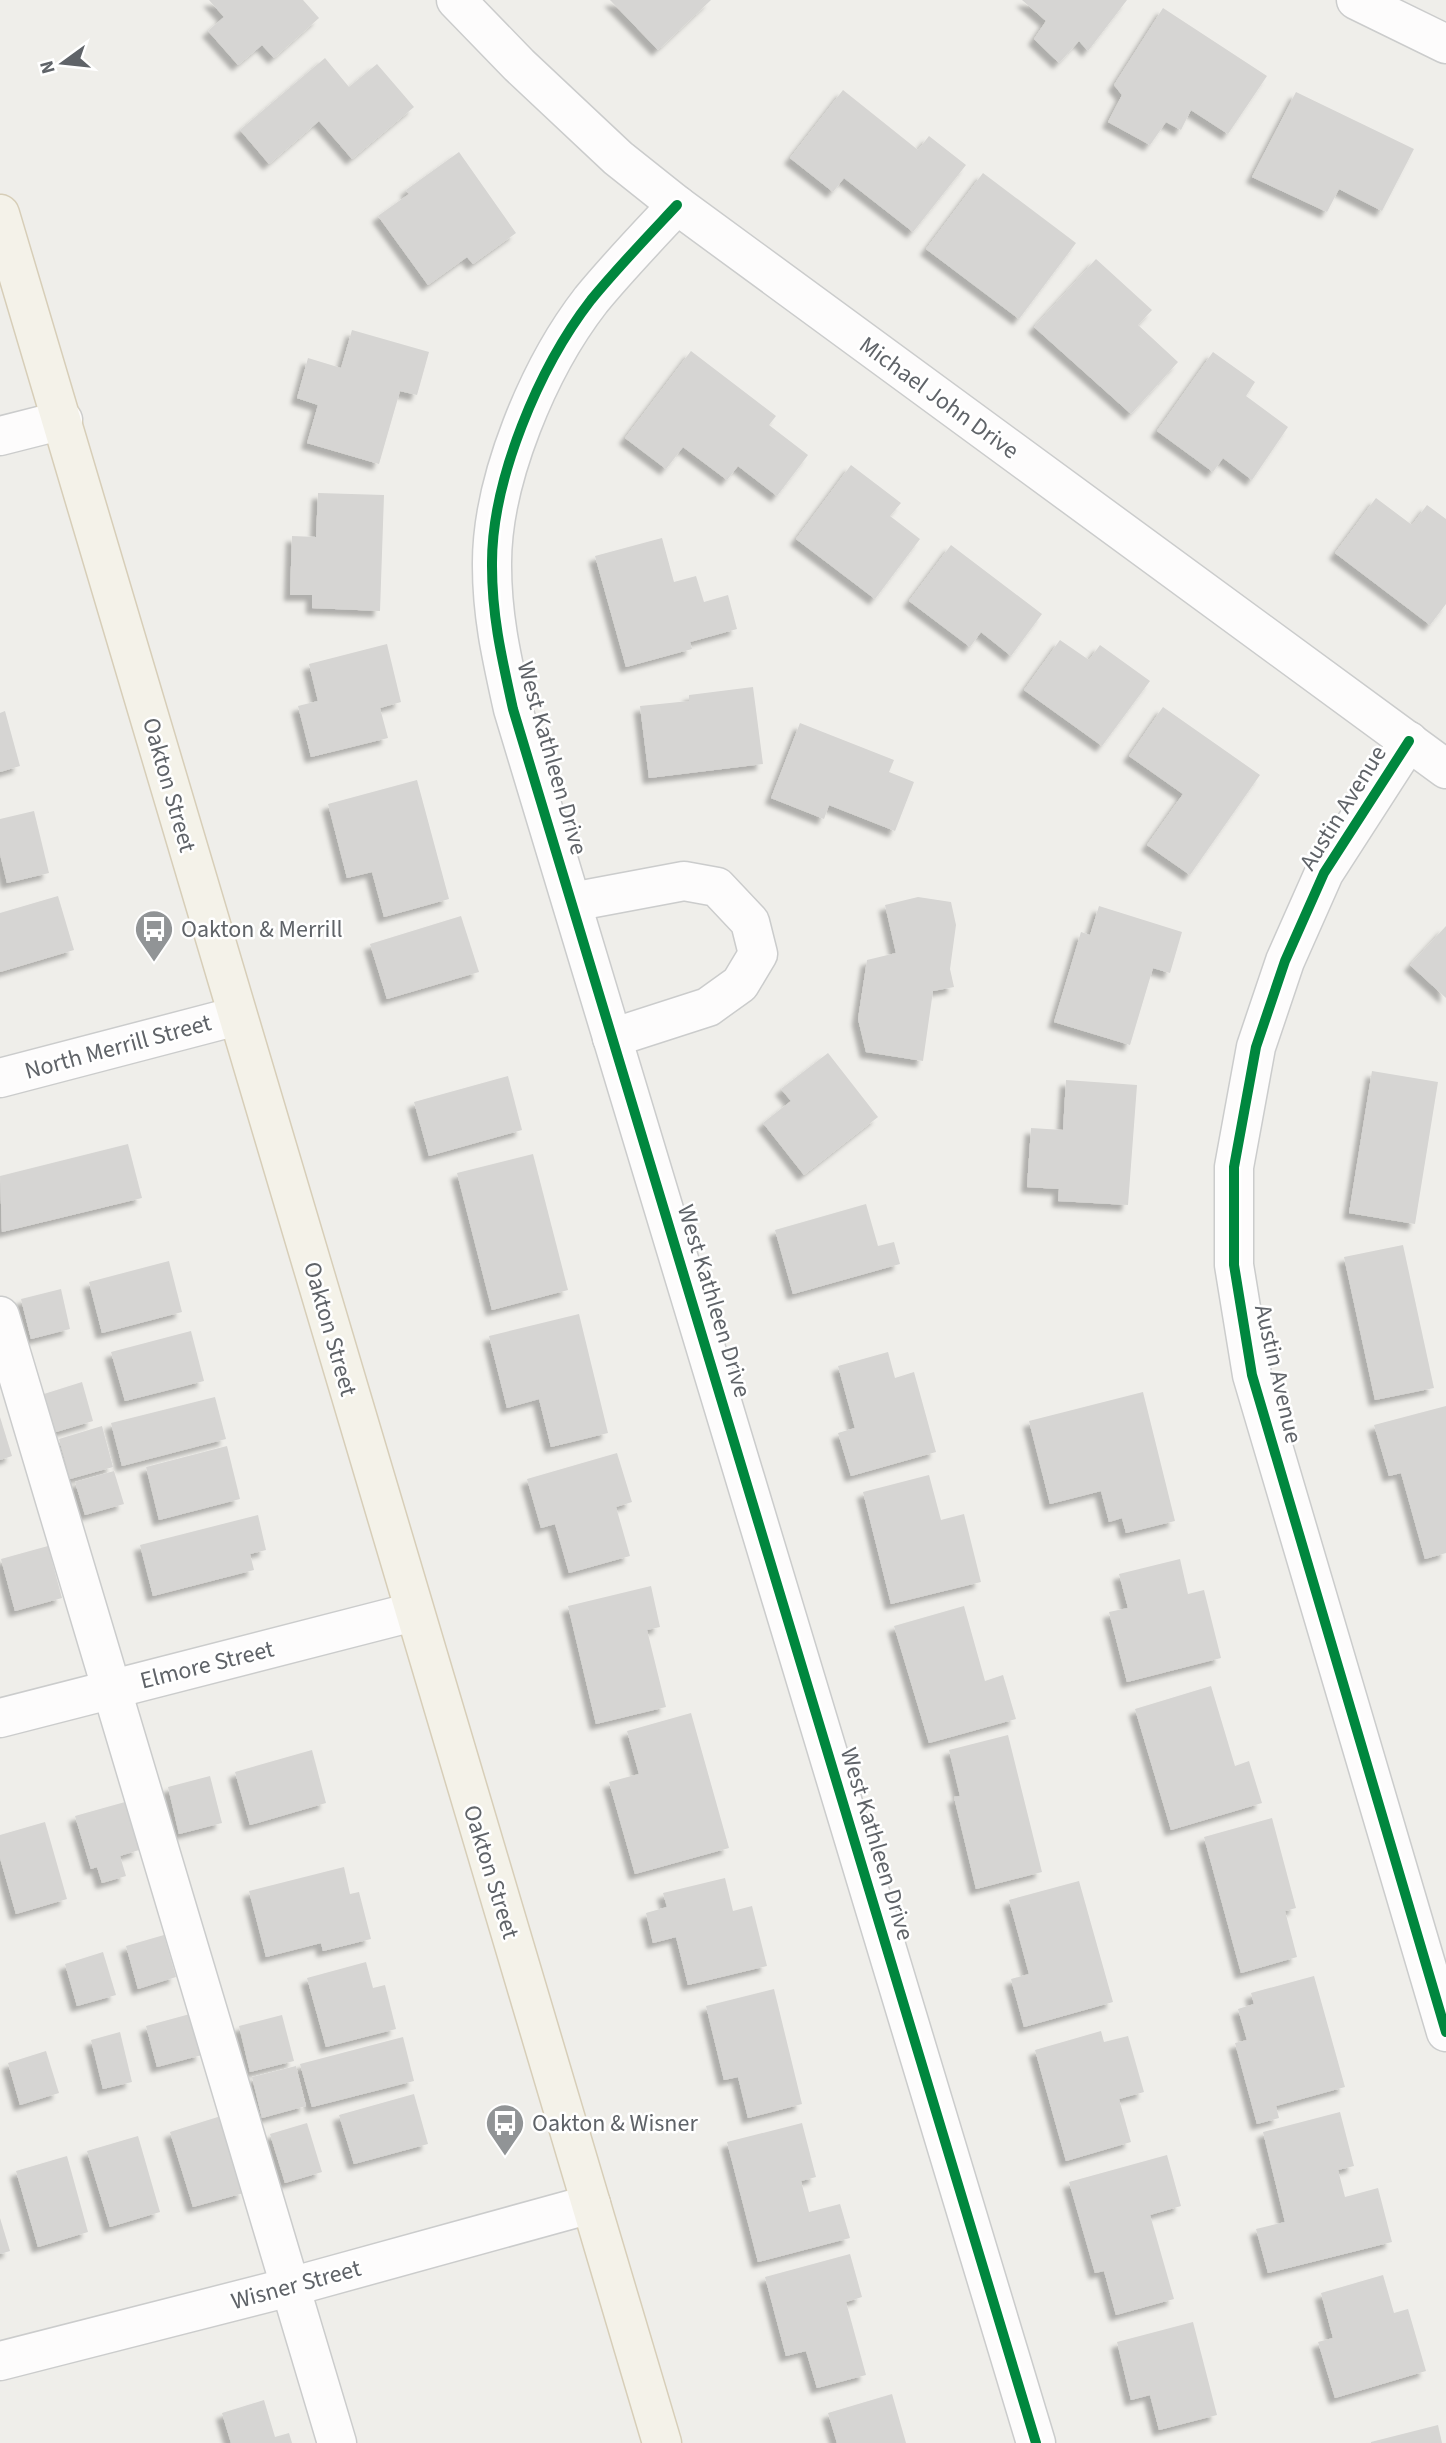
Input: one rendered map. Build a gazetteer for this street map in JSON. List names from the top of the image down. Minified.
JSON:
{"streets":{"main road":["Oakton Street"],"street":["Michael John Drive","West Kathleen Drive","Austin Avenue","North Merrill Street","Elmore Street","Wisner Street"]},"crossings":[["Michael John Drive","West Kathleen Drive"],["Michael John Drive","Austin Avenue"],["Oakton Street","North Merrill Street"],["Oakton Street","Elmore Street"],["Oakton Street","Wisner Street"]],"places":{"bus stop":["Oakton & Merrill","Oakton & Wisner"]},"north":"left"}
